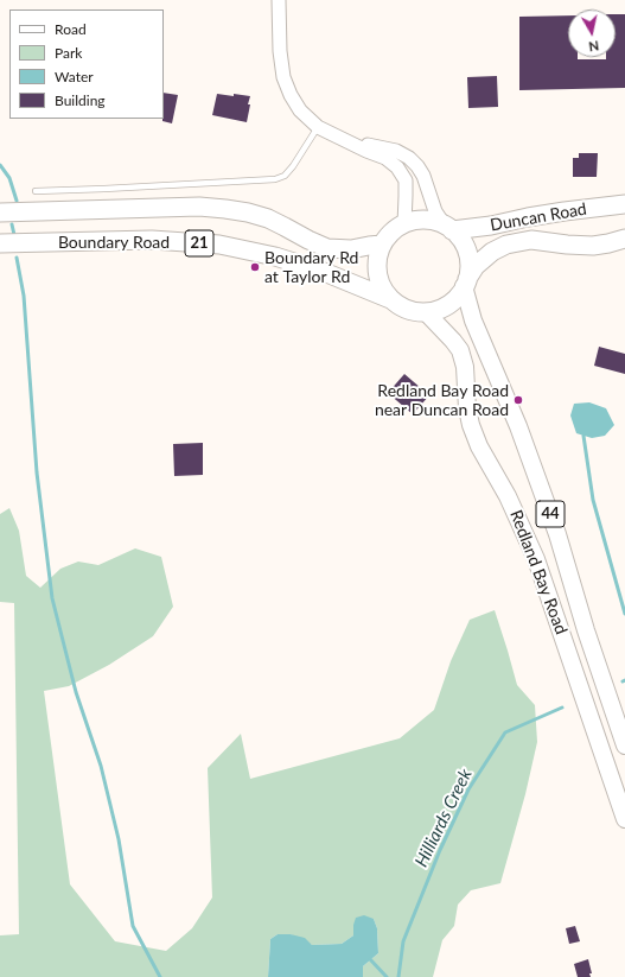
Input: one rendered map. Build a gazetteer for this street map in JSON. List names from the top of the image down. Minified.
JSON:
{"streets":{"highway":["Duncan Road","Boundary Road","21"],"main road":["44","Redland Bay Road"]},"crossings":[["Duncan Road","Boundary Road"],["Duncan Road","21"],["Duncan Road","Redland Bay Road"],["Boundary Road","21"],["Boundary Road","Redland Bay Road"],["21","Redland Bay Road"]],"water":["Hilliards Creek"],"places":["Boundary Rd at Taylor Rd","Redland Bay Road near Duncan Road"],"legend":["Road","Park","Water","Building"],"north":"bottom"}
